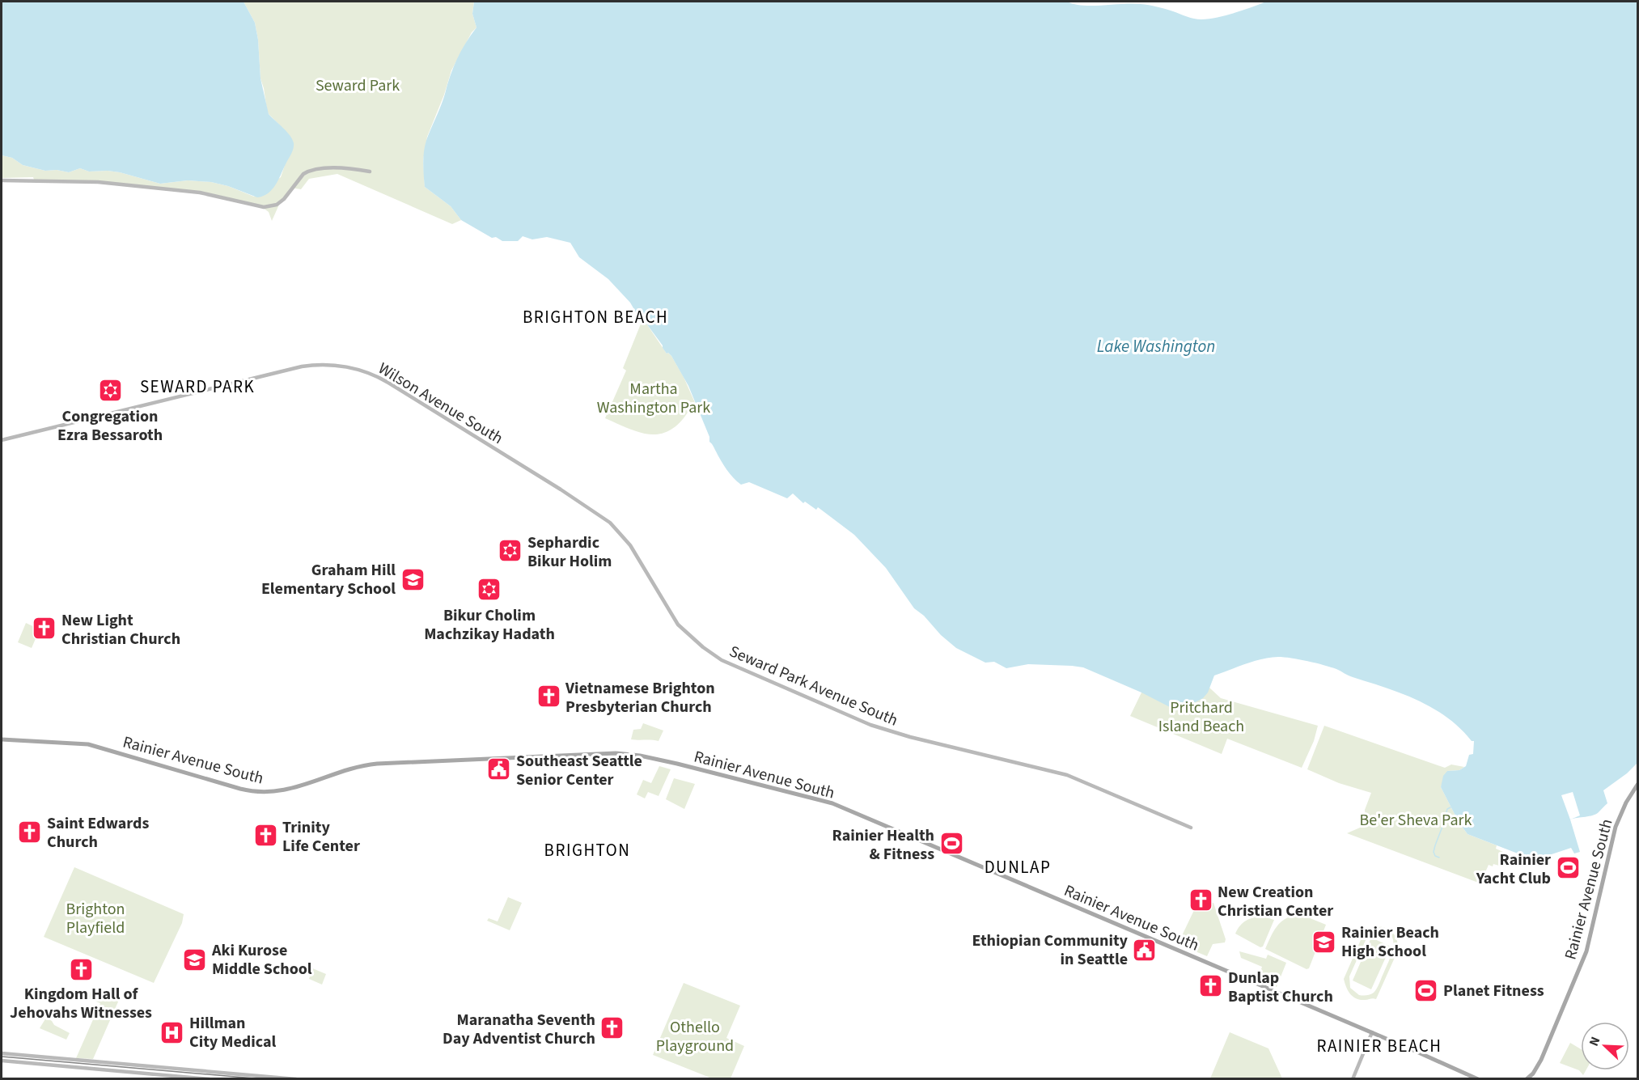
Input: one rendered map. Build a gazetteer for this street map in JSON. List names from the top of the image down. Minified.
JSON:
{"streets":{"main road":["Wilson Avenue South","Seward Park Avenue South","Rainier Avenue South"]},"crossings":[["Wilson Avenue South","Seward Park Avenue South"]],"districts":["BRIGHTON BEACH","SEWARD PARK","BRIGHTON","DUNLAP","RAINIER BEACH"],"water":["Lake Washington"],"parks":["Seward Park","Martha Washington Park","Pritchard Island Beach","Be'er Sheva Park","Brighton Playfield","Othello Playground"],"places":{"synagogue":["Congregation Ezra Bessaroth","Sephardic Bikur Holim","Bikur Cholim Machzikay Hadath"],"school or university":["Graham Hill Elementary School","Rainier Beach High School","Aki Kurose Middle School"],"church":["New Light Christian Church","Vietnamese Brighton Presbyterian Church","Saint Edwards Church","Trinity Life Center","New Creation Christian Center","Kingdom Hall of Jehovahs Witnesses","Dunlap Baptist Church","Maranatha Seventh Day Adventist Church"],"public building":["Southeast Seattle Senior Center","Ethiopian Community in Seattle"],"sports":["Rainier Health & Fitness","Rainier Yacht Club","Planet Fitness"],"hospital":["Hillman City Medical"]},"north":"top left"}
